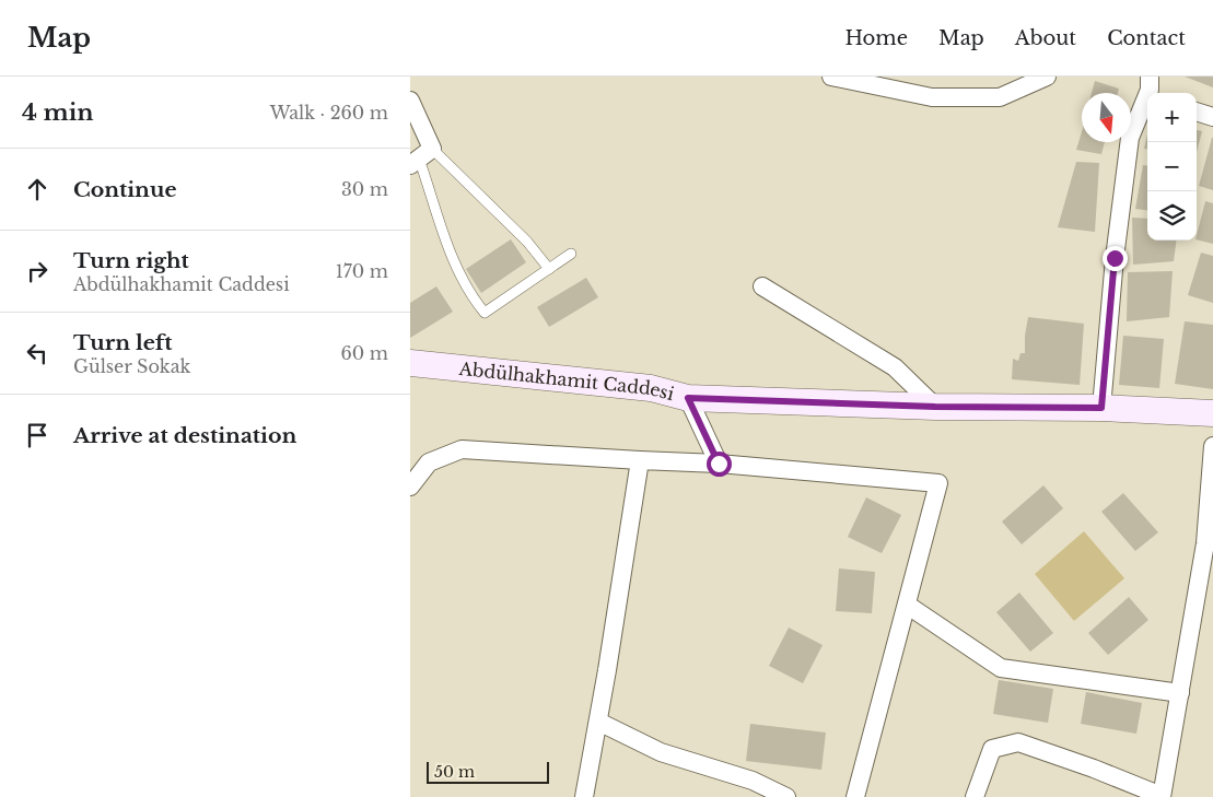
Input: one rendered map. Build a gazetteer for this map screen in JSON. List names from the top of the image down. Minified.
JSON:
{"streets":{"main road":["Abdülhakhamit Caddesi"]},"scale_bar":"50 m","north":"bottom","page":{"header":"Map","nav":["Home","Map","About","Contact"],"heading":["4 min","Walk · 260 m"],"map_buttons":["+","−"],"list":[["Continue","30 m"],["Turn right","Abdülhakhamit Caddesi","170 m"],["Turn left","Gülser Sokak","60 m"],"Arrive at destination"],"scale":"50 m"}}
